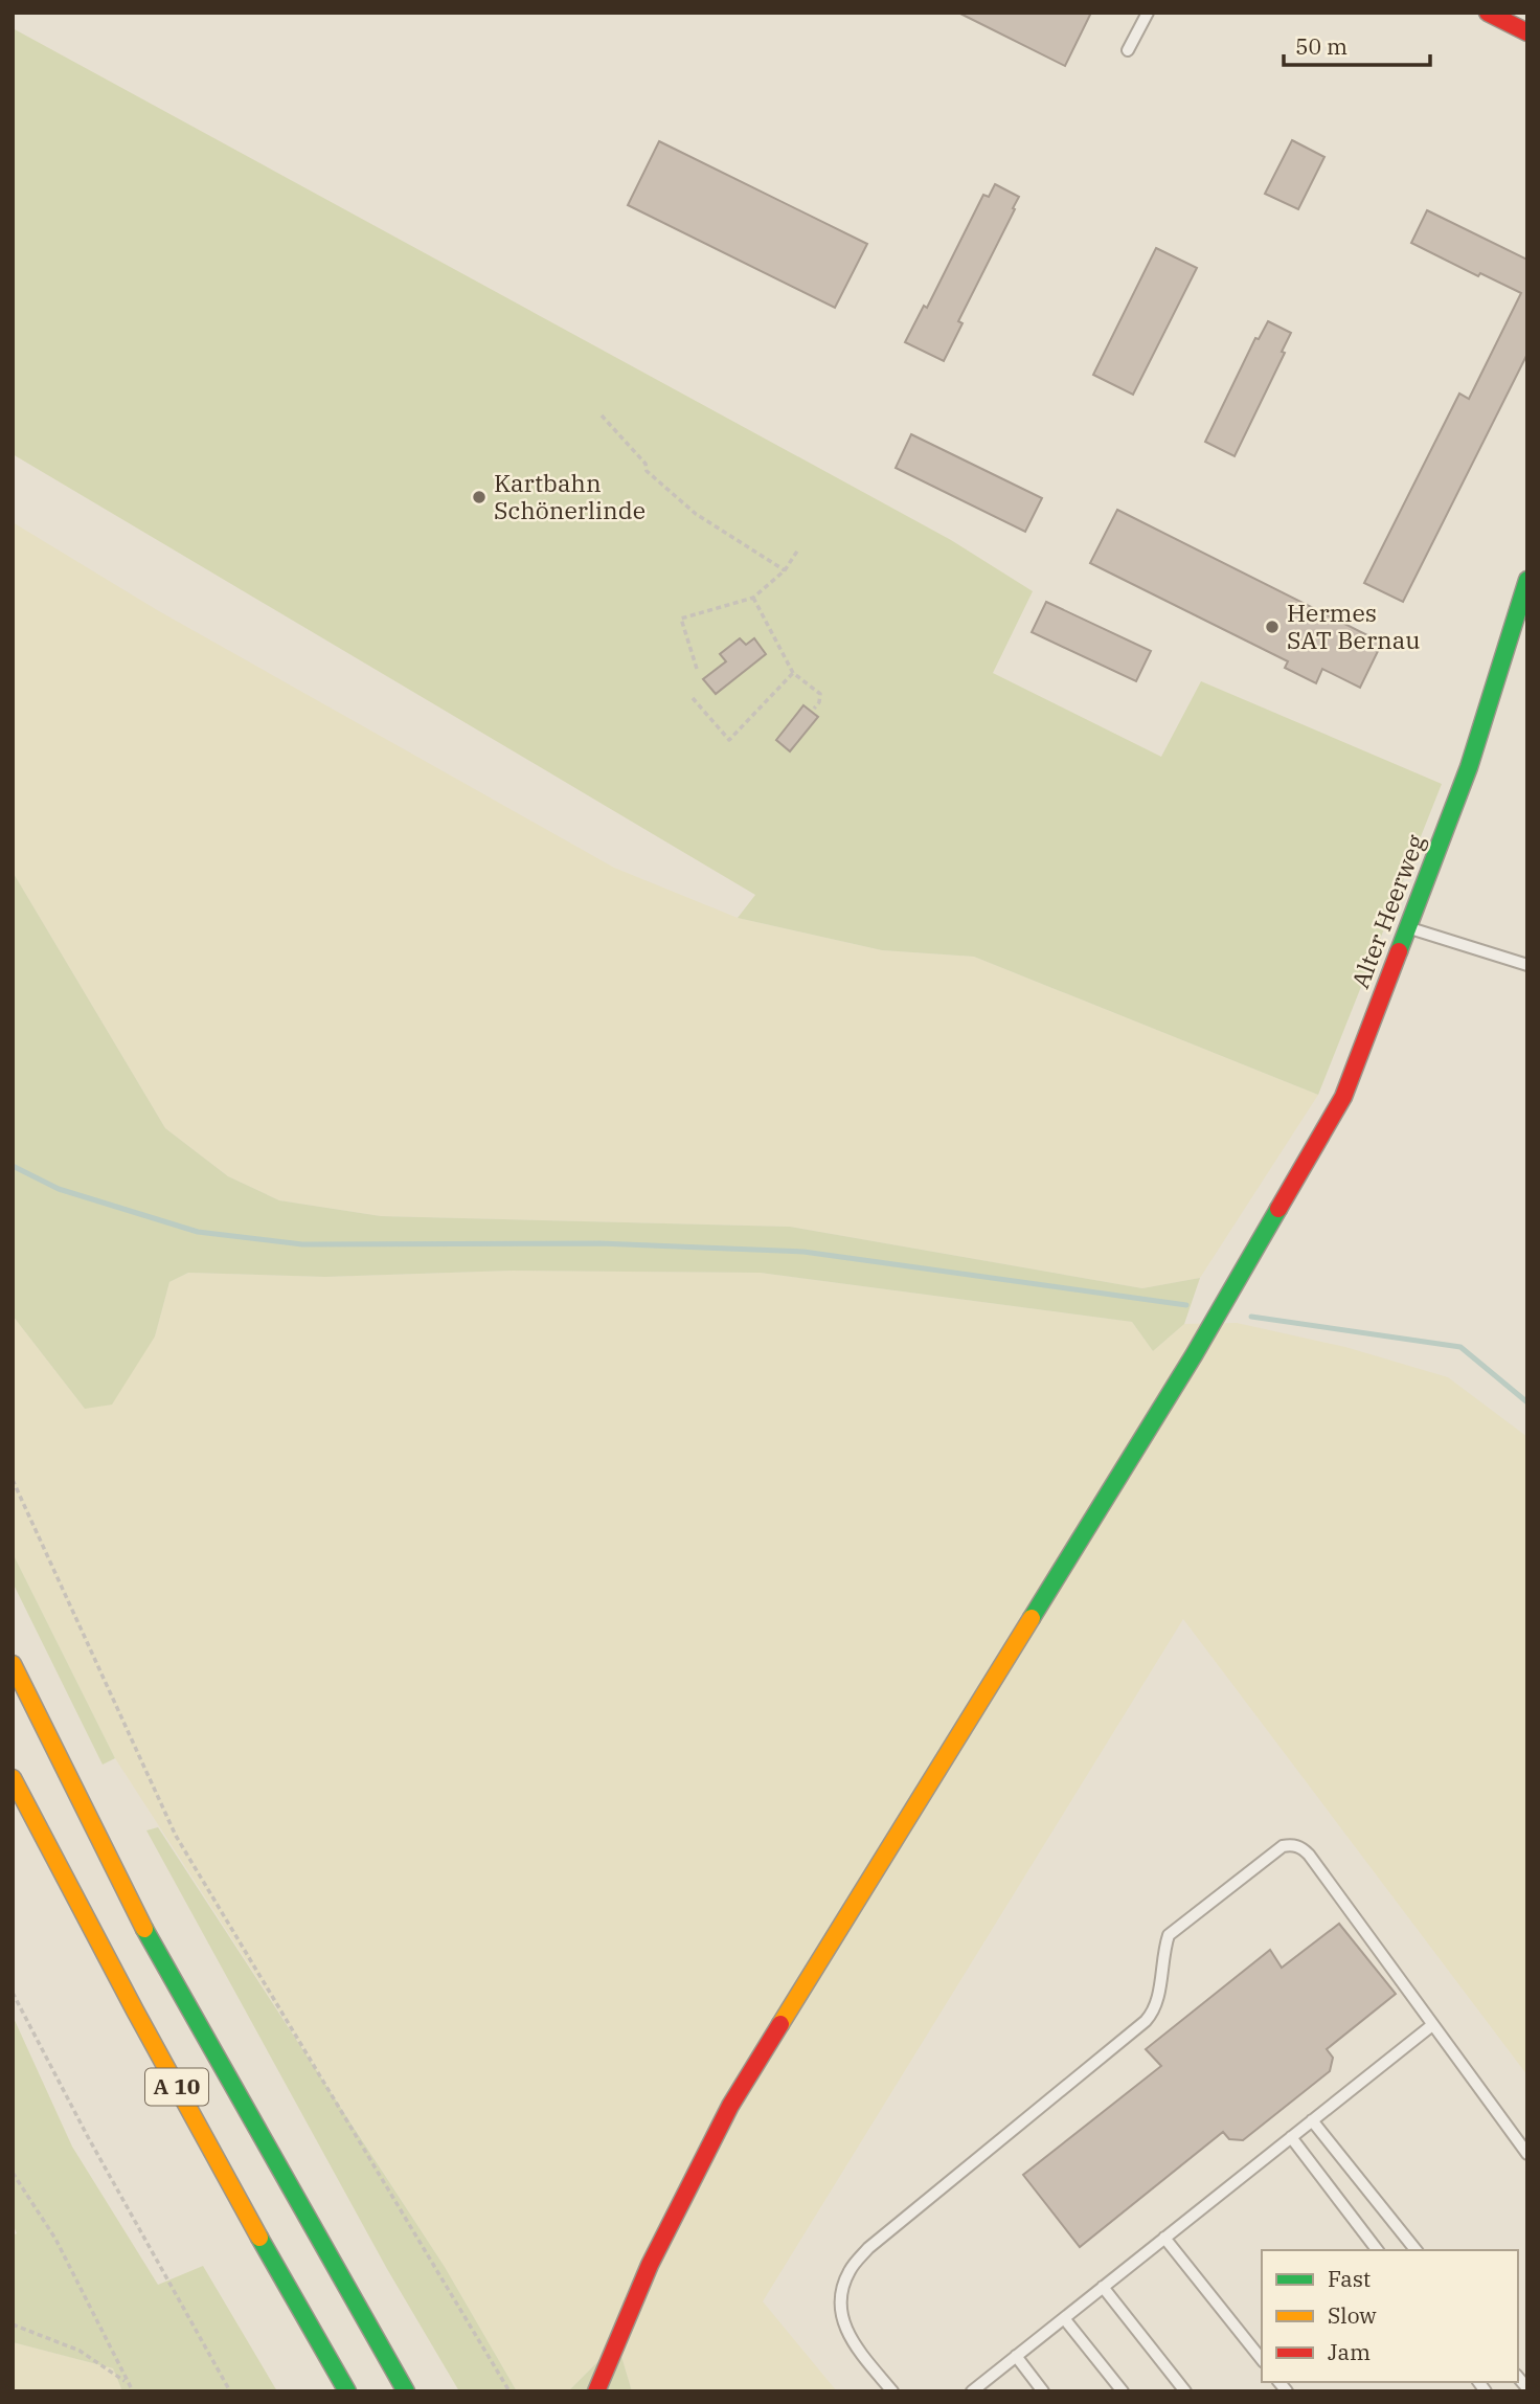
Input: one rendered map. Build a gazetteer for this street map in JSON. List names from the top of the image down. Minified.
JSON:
{"streets":{"main road":["Alter Heerweg","A 10"]},"places":["Kartbahn Schönerlinde","Hermes SAT Bernau"],"legend":["Fast","Slow","Jam"],"scale_bar":"50 m"}
